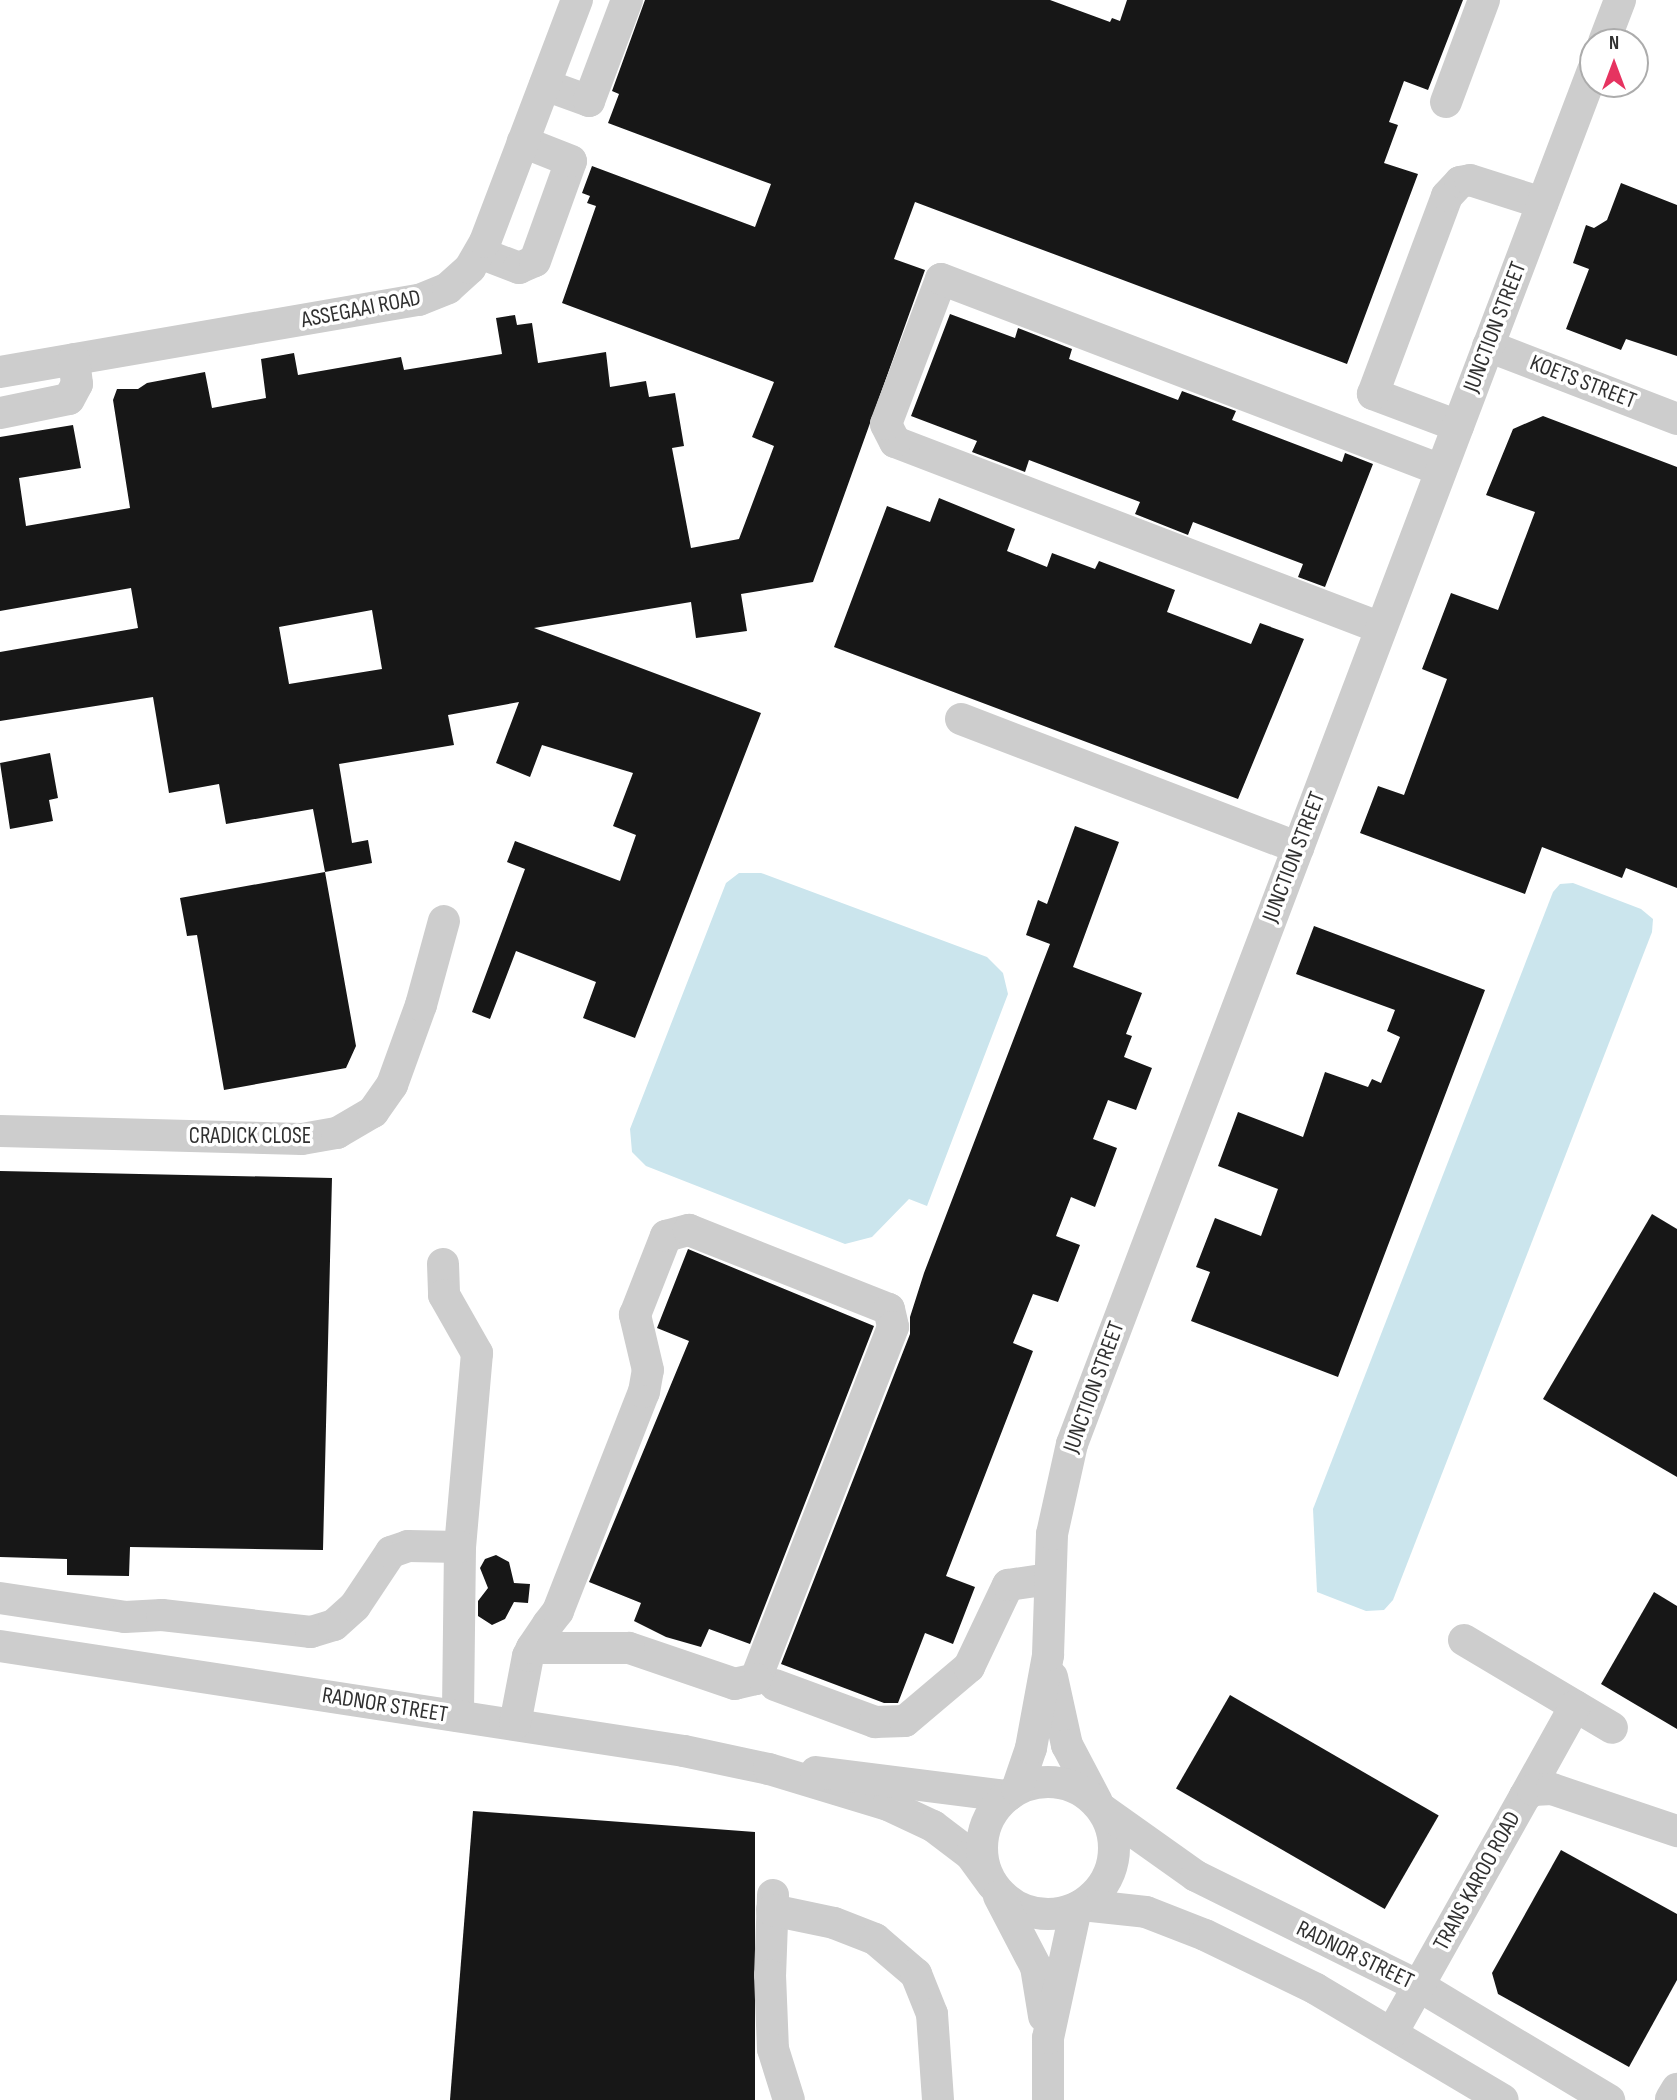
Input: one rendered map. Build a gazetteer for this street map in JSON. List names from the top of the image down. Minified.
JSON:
{"streets":{"street":["ASSEGAAI ROAD","JUNCTION STREET","KOETS STREET","CRADICK CLOSE","RADNOR STREET","TRANS KAROO ROAD"]},"crossings":[["JUNCTION STREET","KOETS STREET"],["JUNCTION STREET","RADNOR STREET"],["RADNOR STREET","TRANS KAROO ROAD"]],"north":"top"}
